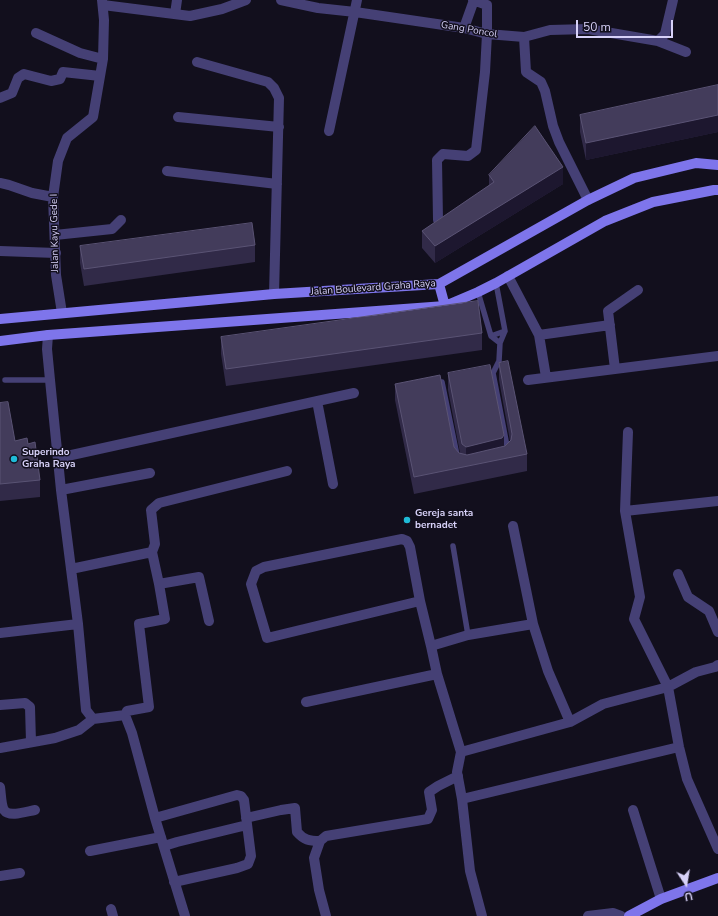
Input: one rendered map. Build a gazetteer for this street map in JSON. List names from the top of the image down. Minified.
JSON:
{"streets":{"main road":["Jalan Boulevard Graha Raya"],"street":["Gang Poncol","Jalan Kayu Gede I"]},"crossings":[["Jalan Kayu Gede I","Jalan Boulevard Graha Raya"]],"places":["Superindo Graha Raya","Gereja santa bernadet"],"scale_bar":"50 m","north":"bottom"}
